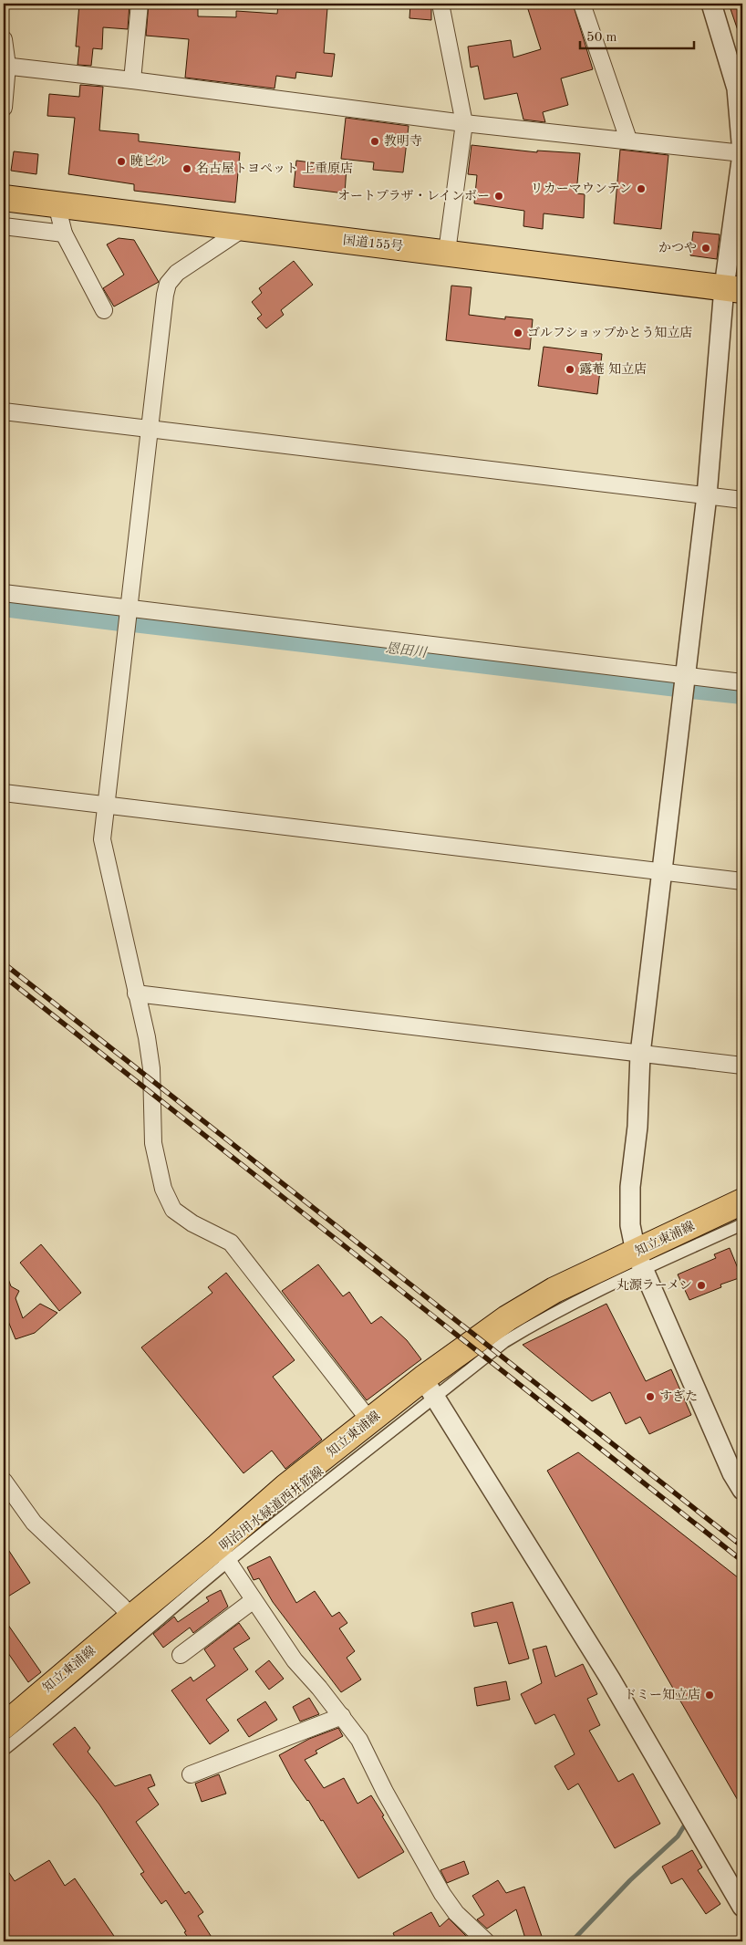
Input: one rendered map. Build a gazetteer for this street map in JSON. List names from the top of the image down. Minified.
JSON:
{"streets":{"main road":["国道155号","知立東浦線"],"street":["明治用水緑道西井筋線"]},"crossings":[["知立東浦線","明治用水緑道西井筋線"]],"water":["恩田川"],"places":["教明寺","暁ビル","名古屋トヨペット 上重原店","リカーマウンテン","オートプラザ・レインボー","かつや","ゴルフショップかとう知立店","露菴 知立店","丸源ラーメン","すぎた","ドミー知立店"],"scale_bar":"50 m"}
